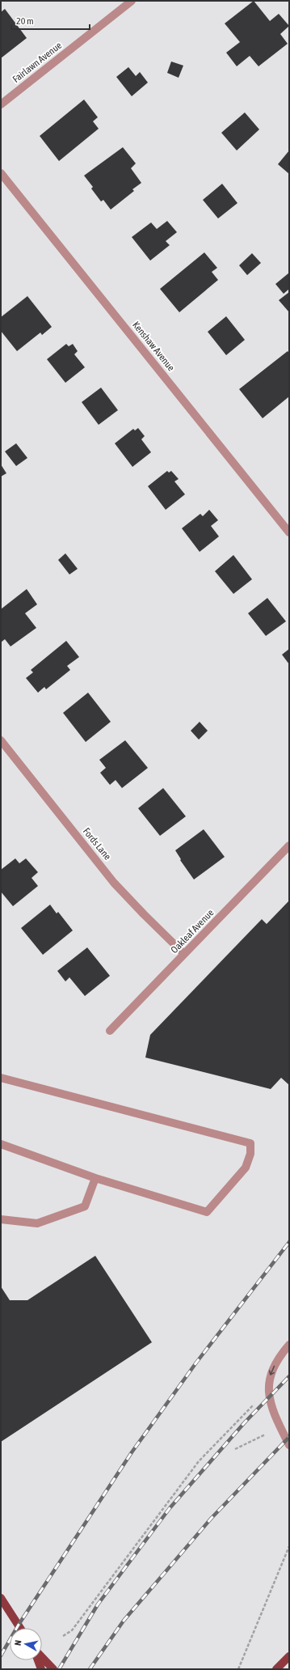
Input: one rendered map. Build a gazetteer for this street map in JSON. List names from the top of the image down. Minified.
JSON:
{"streets":{"street":["Fairlawn Avenue","Kenshaw Avenue","Fords Lane","Oakleaf Avenue"]},"crossings":[["Fords Lane","Oakleaf Avenue"]],"scale_bar":"20 m","north":"left"}
